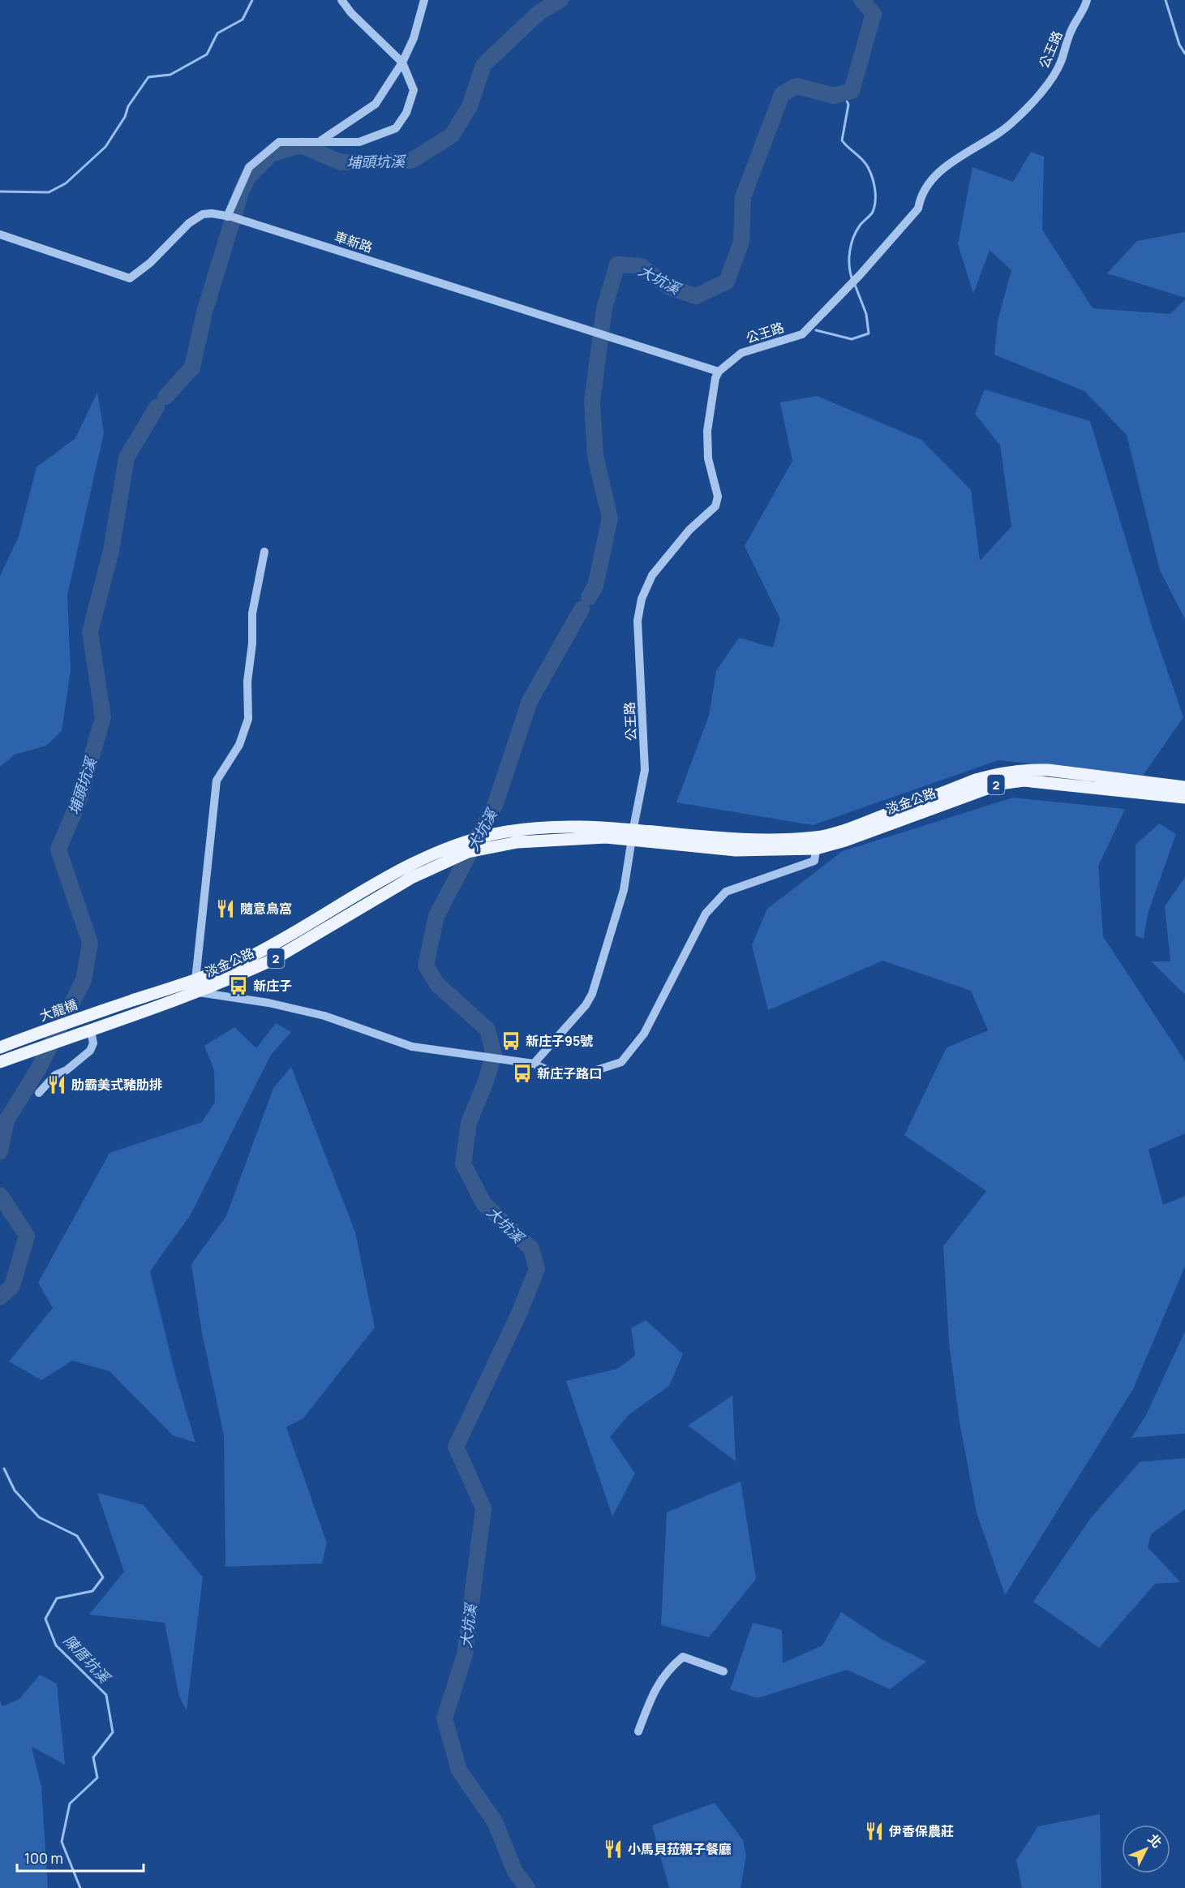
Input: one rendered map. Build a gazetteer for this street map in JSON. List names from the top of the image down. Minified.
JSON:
{"streets":{"main road":["2","淡金公路","大龍橋"],"street":["公王路","車新路"]},"crossings":[["公王路","車新路"],["2","淡金公路"],["淡金公路","大龍橋"]],"water":["埔頭坑溪","大坑溪","陳厝坑溪"],"places":{"restaurant":["隨意鳥窩","肋霸美式豬肋排","伊香保農莊","小馬貝菈親子餐廳"],"bus stop":["新庄子","新庄子95號","新庄子路口"]},"scale_bar":"100 m","north":"top right"}
